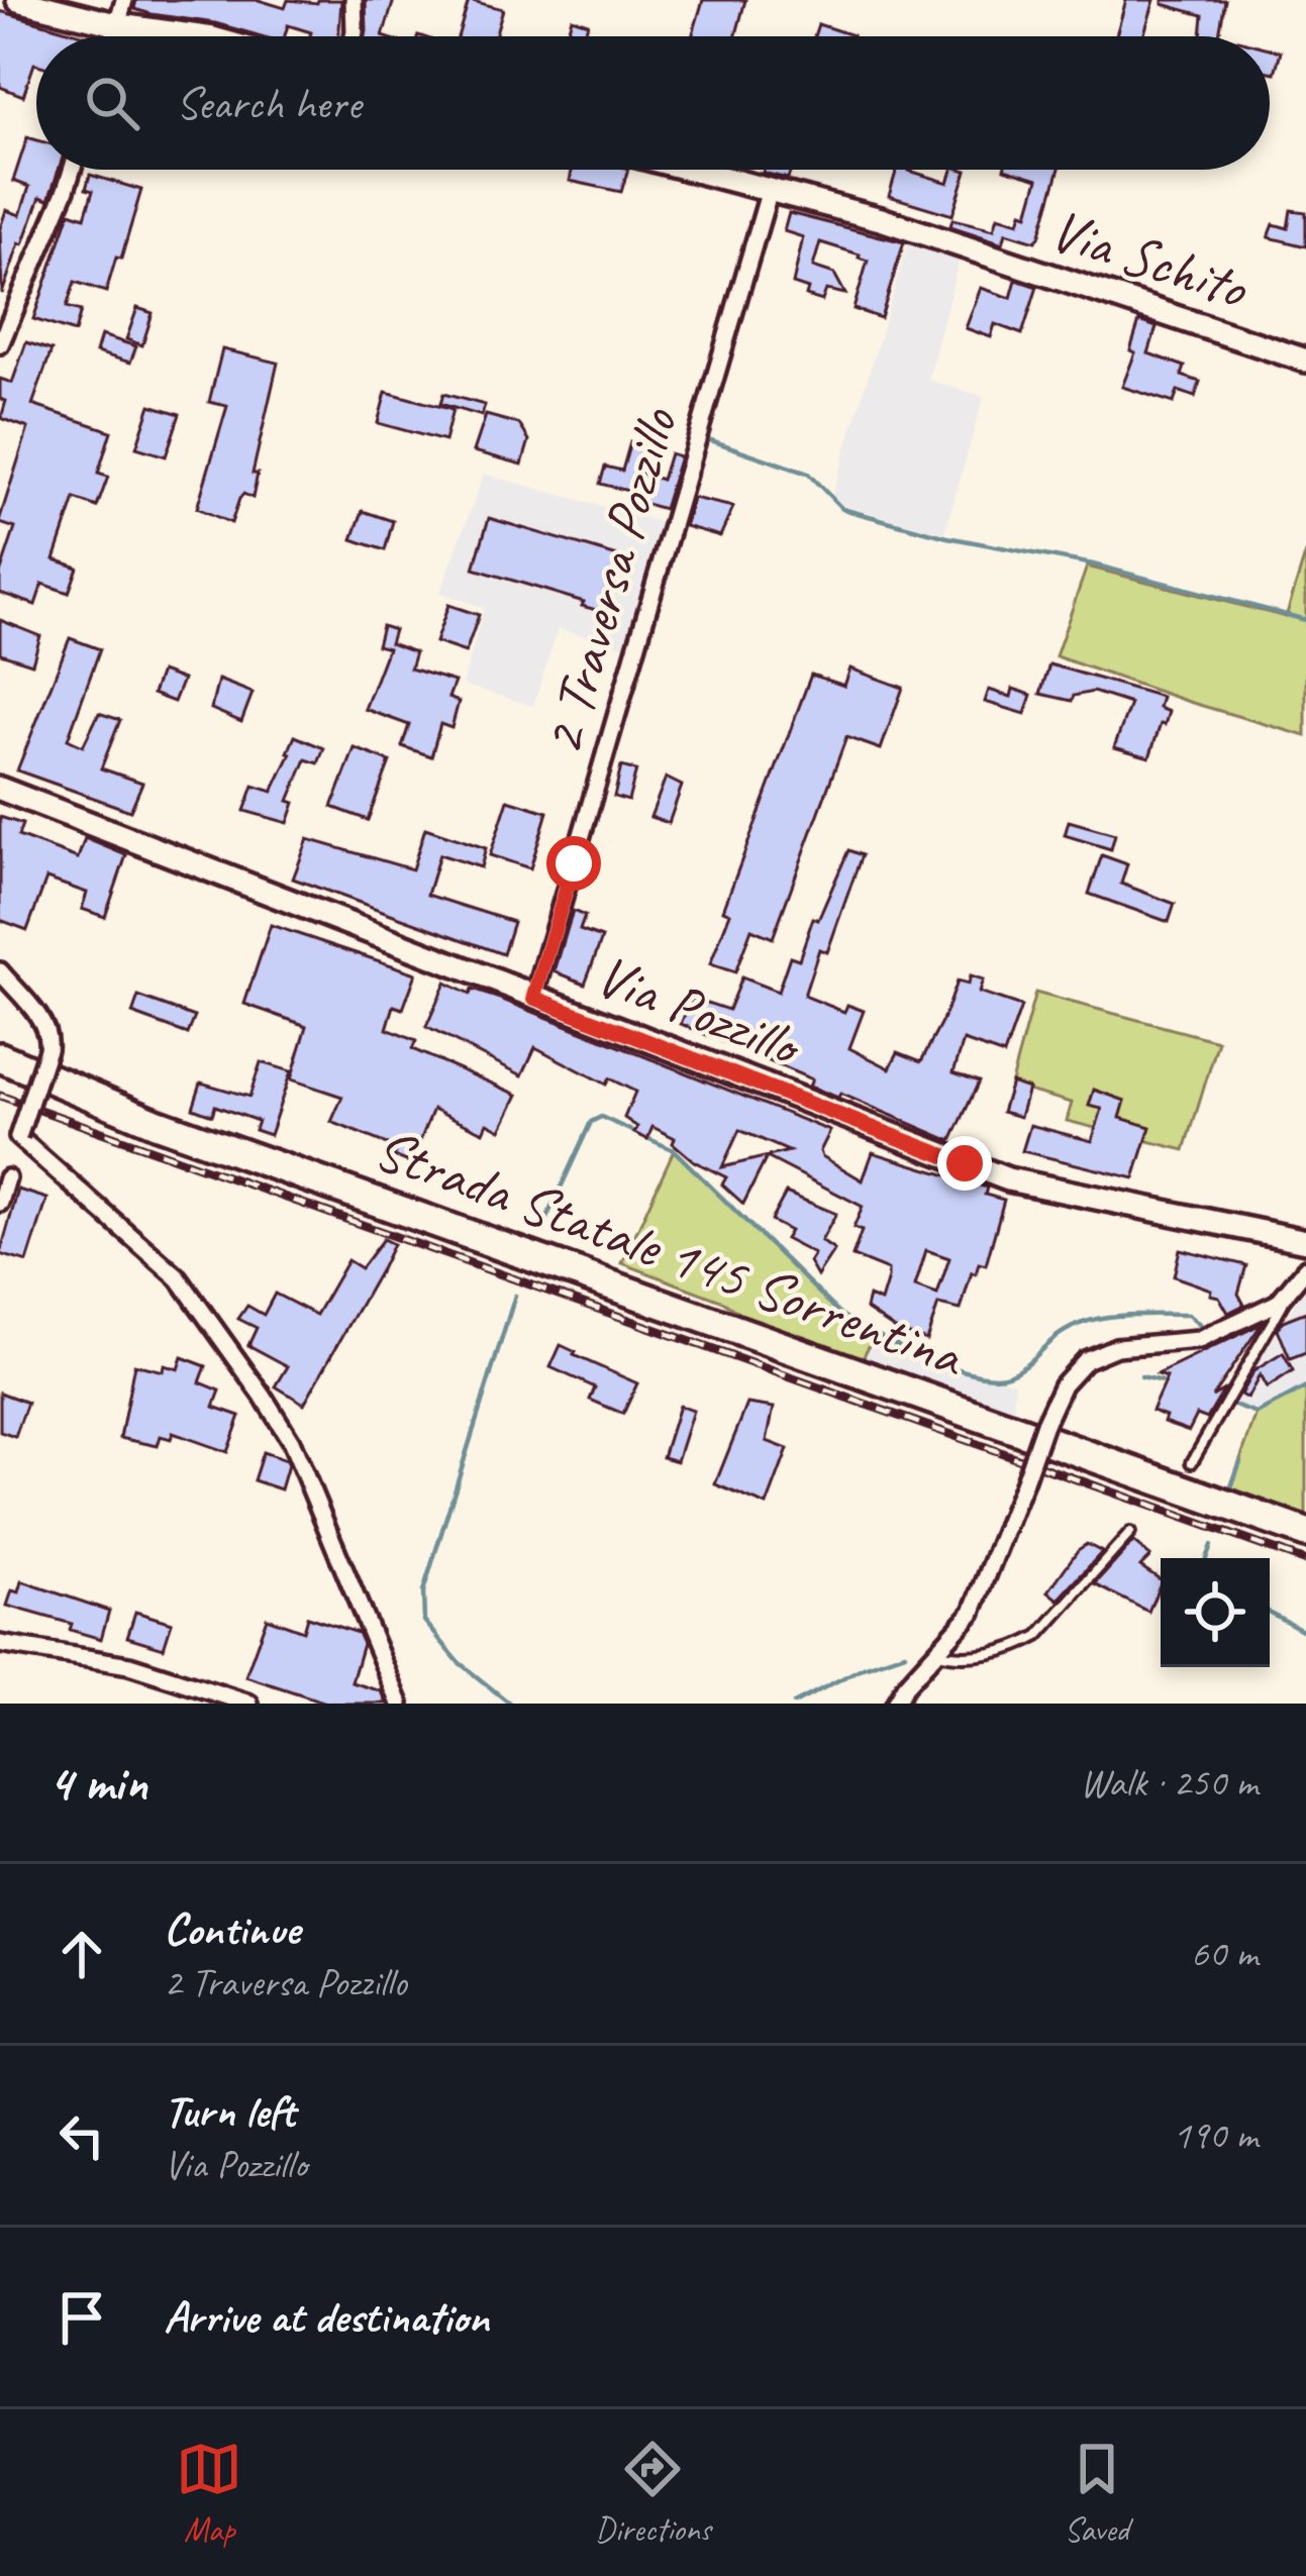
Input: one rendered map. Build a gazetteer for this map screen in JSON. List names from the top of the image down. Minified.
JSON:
{"streets":{"highway":["Strada Statale 145 Sorrentina"],"main road":["Via Schito","Via Pozzillo"],"street":["2 Traversa Pozzillo"]},"crossings":[["Via Schito","2 Traversa Pozzillo"],["2 Traversa Pozzillo","Via Pozzillo"]],"page":{"search":"Search here","heading":["4 min","Walk · 250 m"],"list":[["Continue","2 Traversa Pozzillo","60 m"],["Turn left","Via Pozzillo","190 m"],"Arrive at destination"],"nav":["Map","Directions","Saved"]}}
